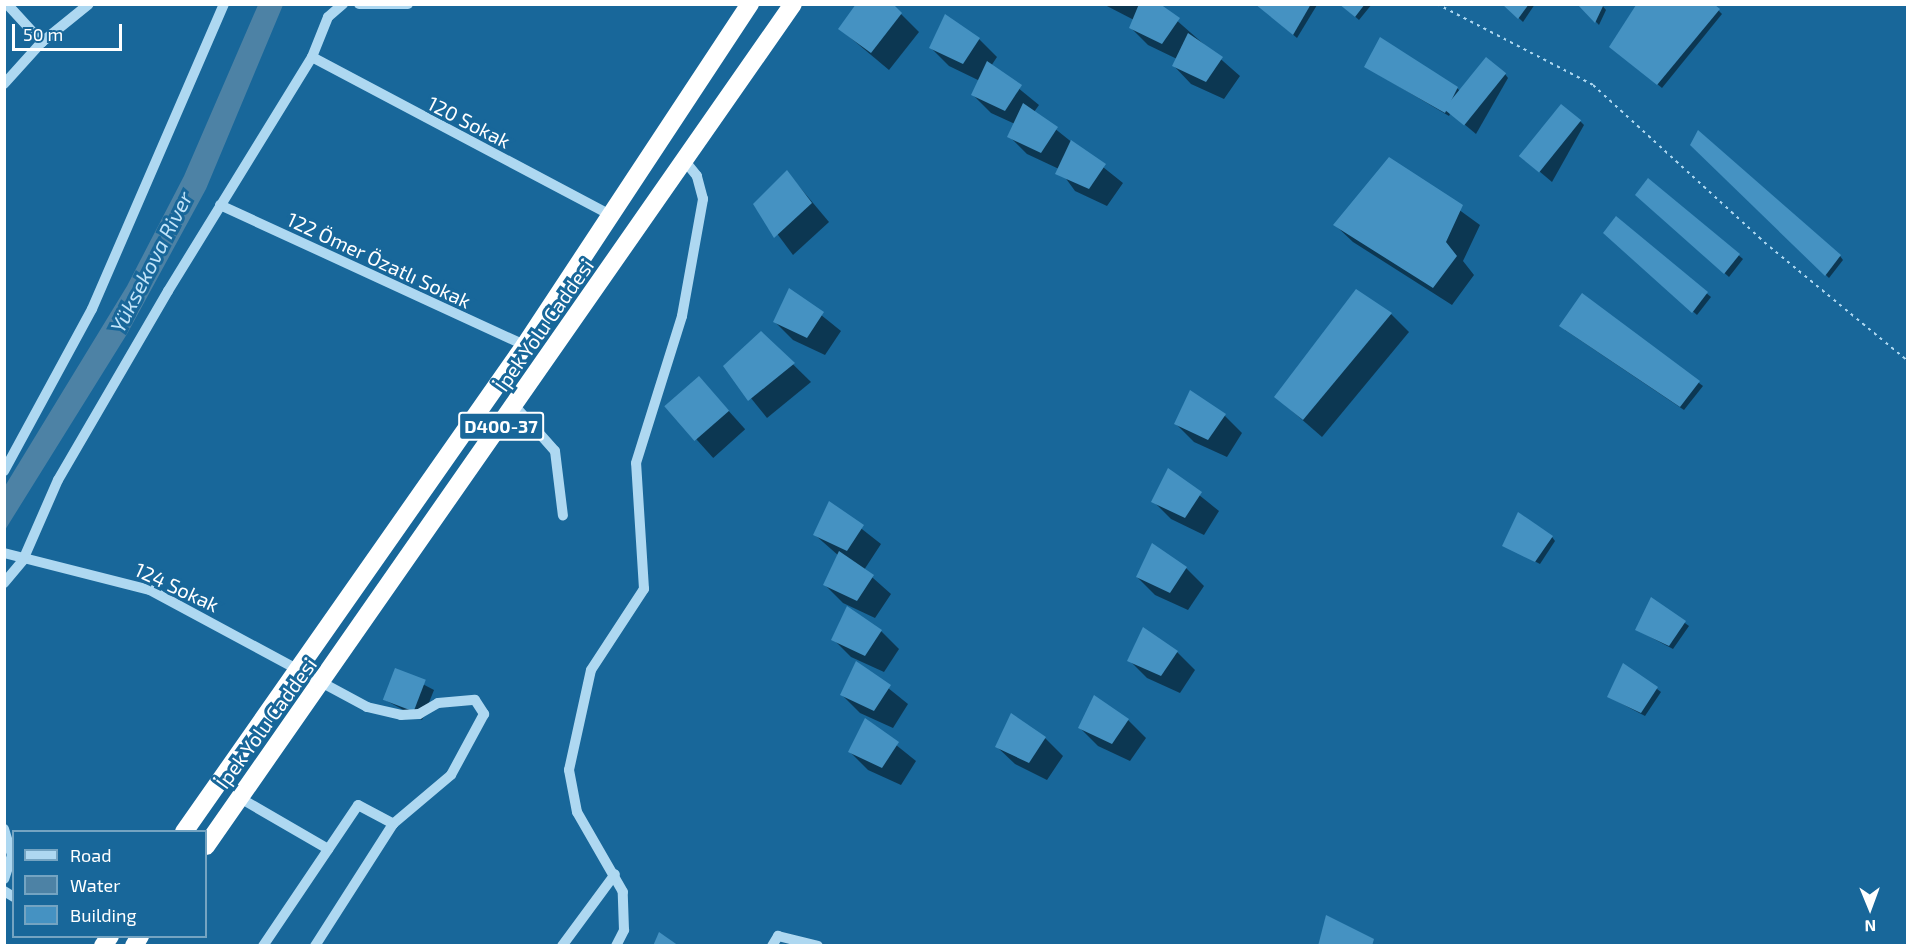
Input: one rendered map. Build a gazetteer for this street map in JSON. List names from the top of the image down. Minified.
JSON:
{"streets":{"highway":["İpek Yolu Caddesi","D400-37"],"street":["120 Sokak","122 Ömer Özatlı Sokak","124 Sokak"]},"crossings":[["120 Sokak","İpek Yolu Caddesi"],["122 Ömer Özatlı Sokak","İpek Yolu Caddesi"],["İpek Yolu Caddesi","124 Sokak"]],"water":["Yüksekova River"],"legend":["Road","Water","Building"],"scale_bar":"50 m","north":"bottom"}
